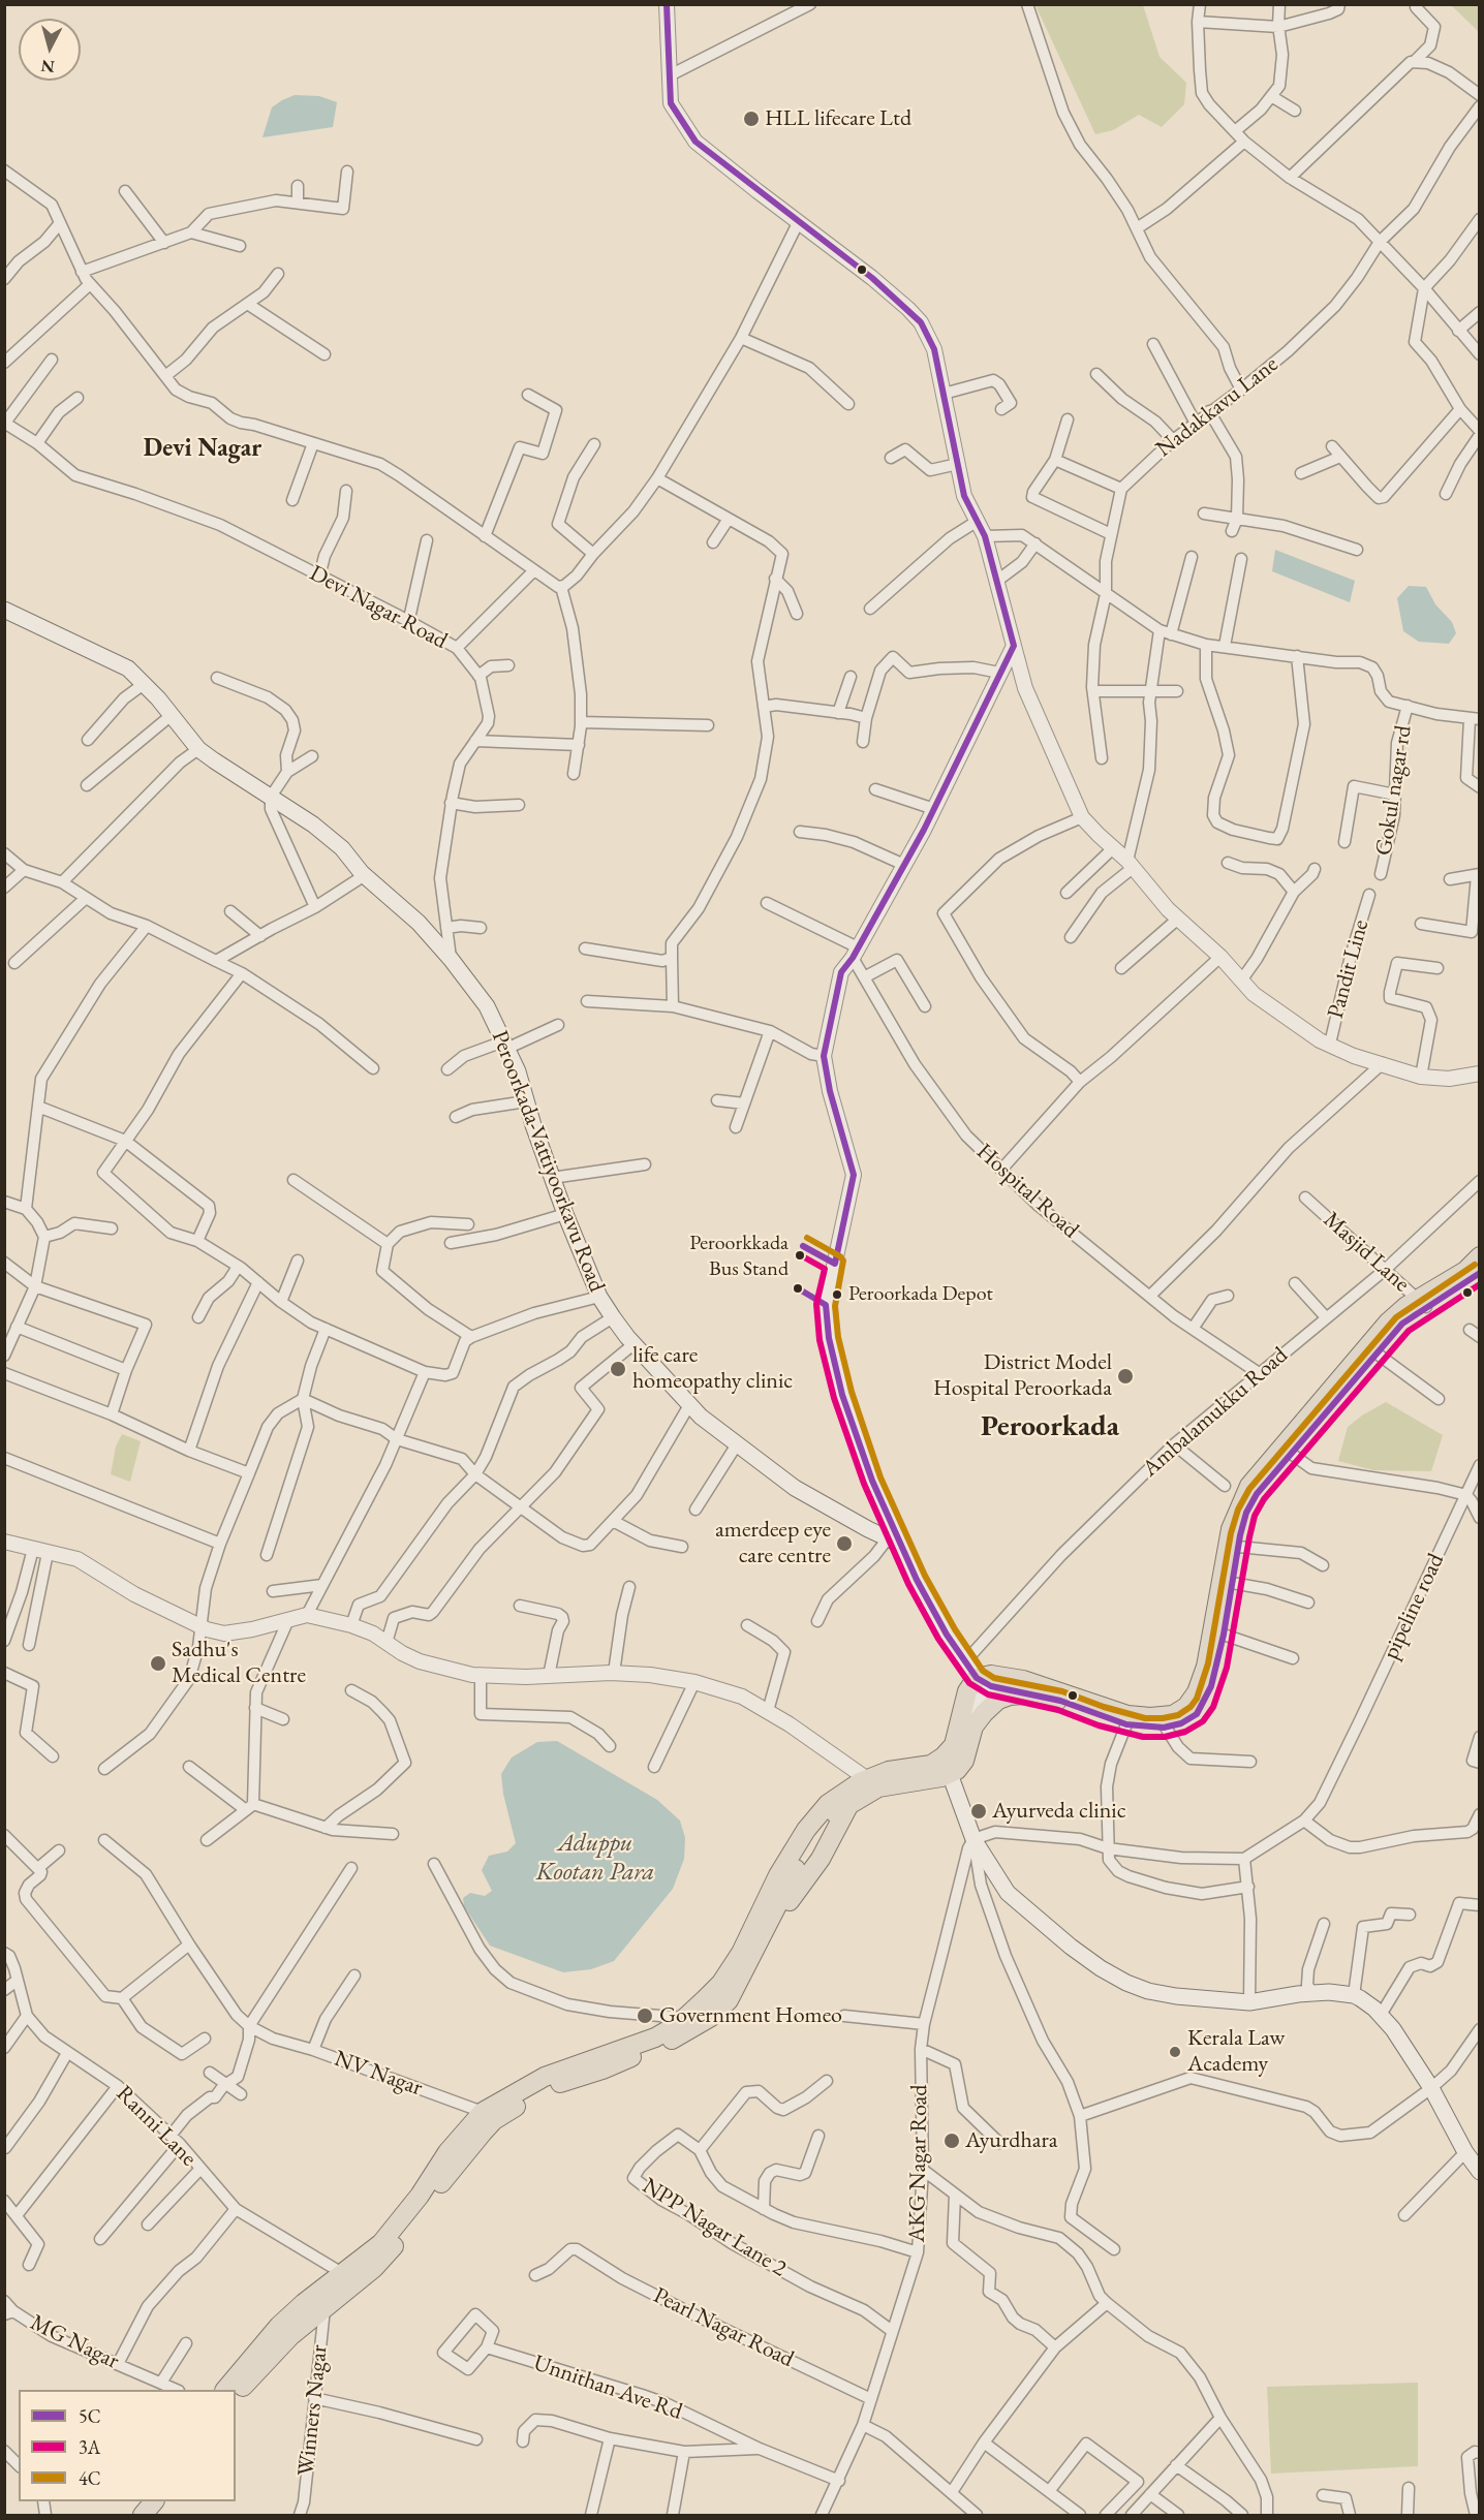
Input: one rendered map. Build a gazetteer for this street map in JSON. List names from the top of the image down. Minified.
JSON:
{"streets":{"main road":["Peroorkada-Vattiyoorkavu Road"],"street":["Nadakkavu Lane","Devi Nagar Road","Gokul nagar rd","Pandit Line","Hospital Road","Masjid Lane","Ambalamukku Road","pipeline road","NV Nagar","Ranni Lane","AKG Nagar Road","NPP Nagar Lane 2","Pearl Nagar Road","MG Nagar","Unnithan Ave Rd","Winners Nagar"]},"crossings":[["Devi Nagar Road","Peroorkada-Vattiyoorkavu Road"],["Hospital Road","Ambalamukku Road"],["Masjid Lane","Ambalamukku Road"],["AKG Nagar Road","NPP Nagar Lane 2"],["AKG Nagar Road","Pearl Nagar Road"],["AKG Nagar Road","Unnithan Ave Rd"]],"districts":["Devi Nagar","Peroorkada"],"water":["Aduppu Kootan Para"],"places":["HLL lifecare Ltd","Peroorkkada Bus Stand","Peroorkada Depot","life care homeopathy clinic","District Model Hospital Peroorkada","amerdeep eye care centre","Sadhu's Medical Centre","Ayurveda clinic","Government Homeo","Kerala Law Academy","Ayurdhara"],"lines":["transit line 5C","transit line 4C","transit line 3A"],"legend":["5C","3A","4C"],"north":"bottom"}
